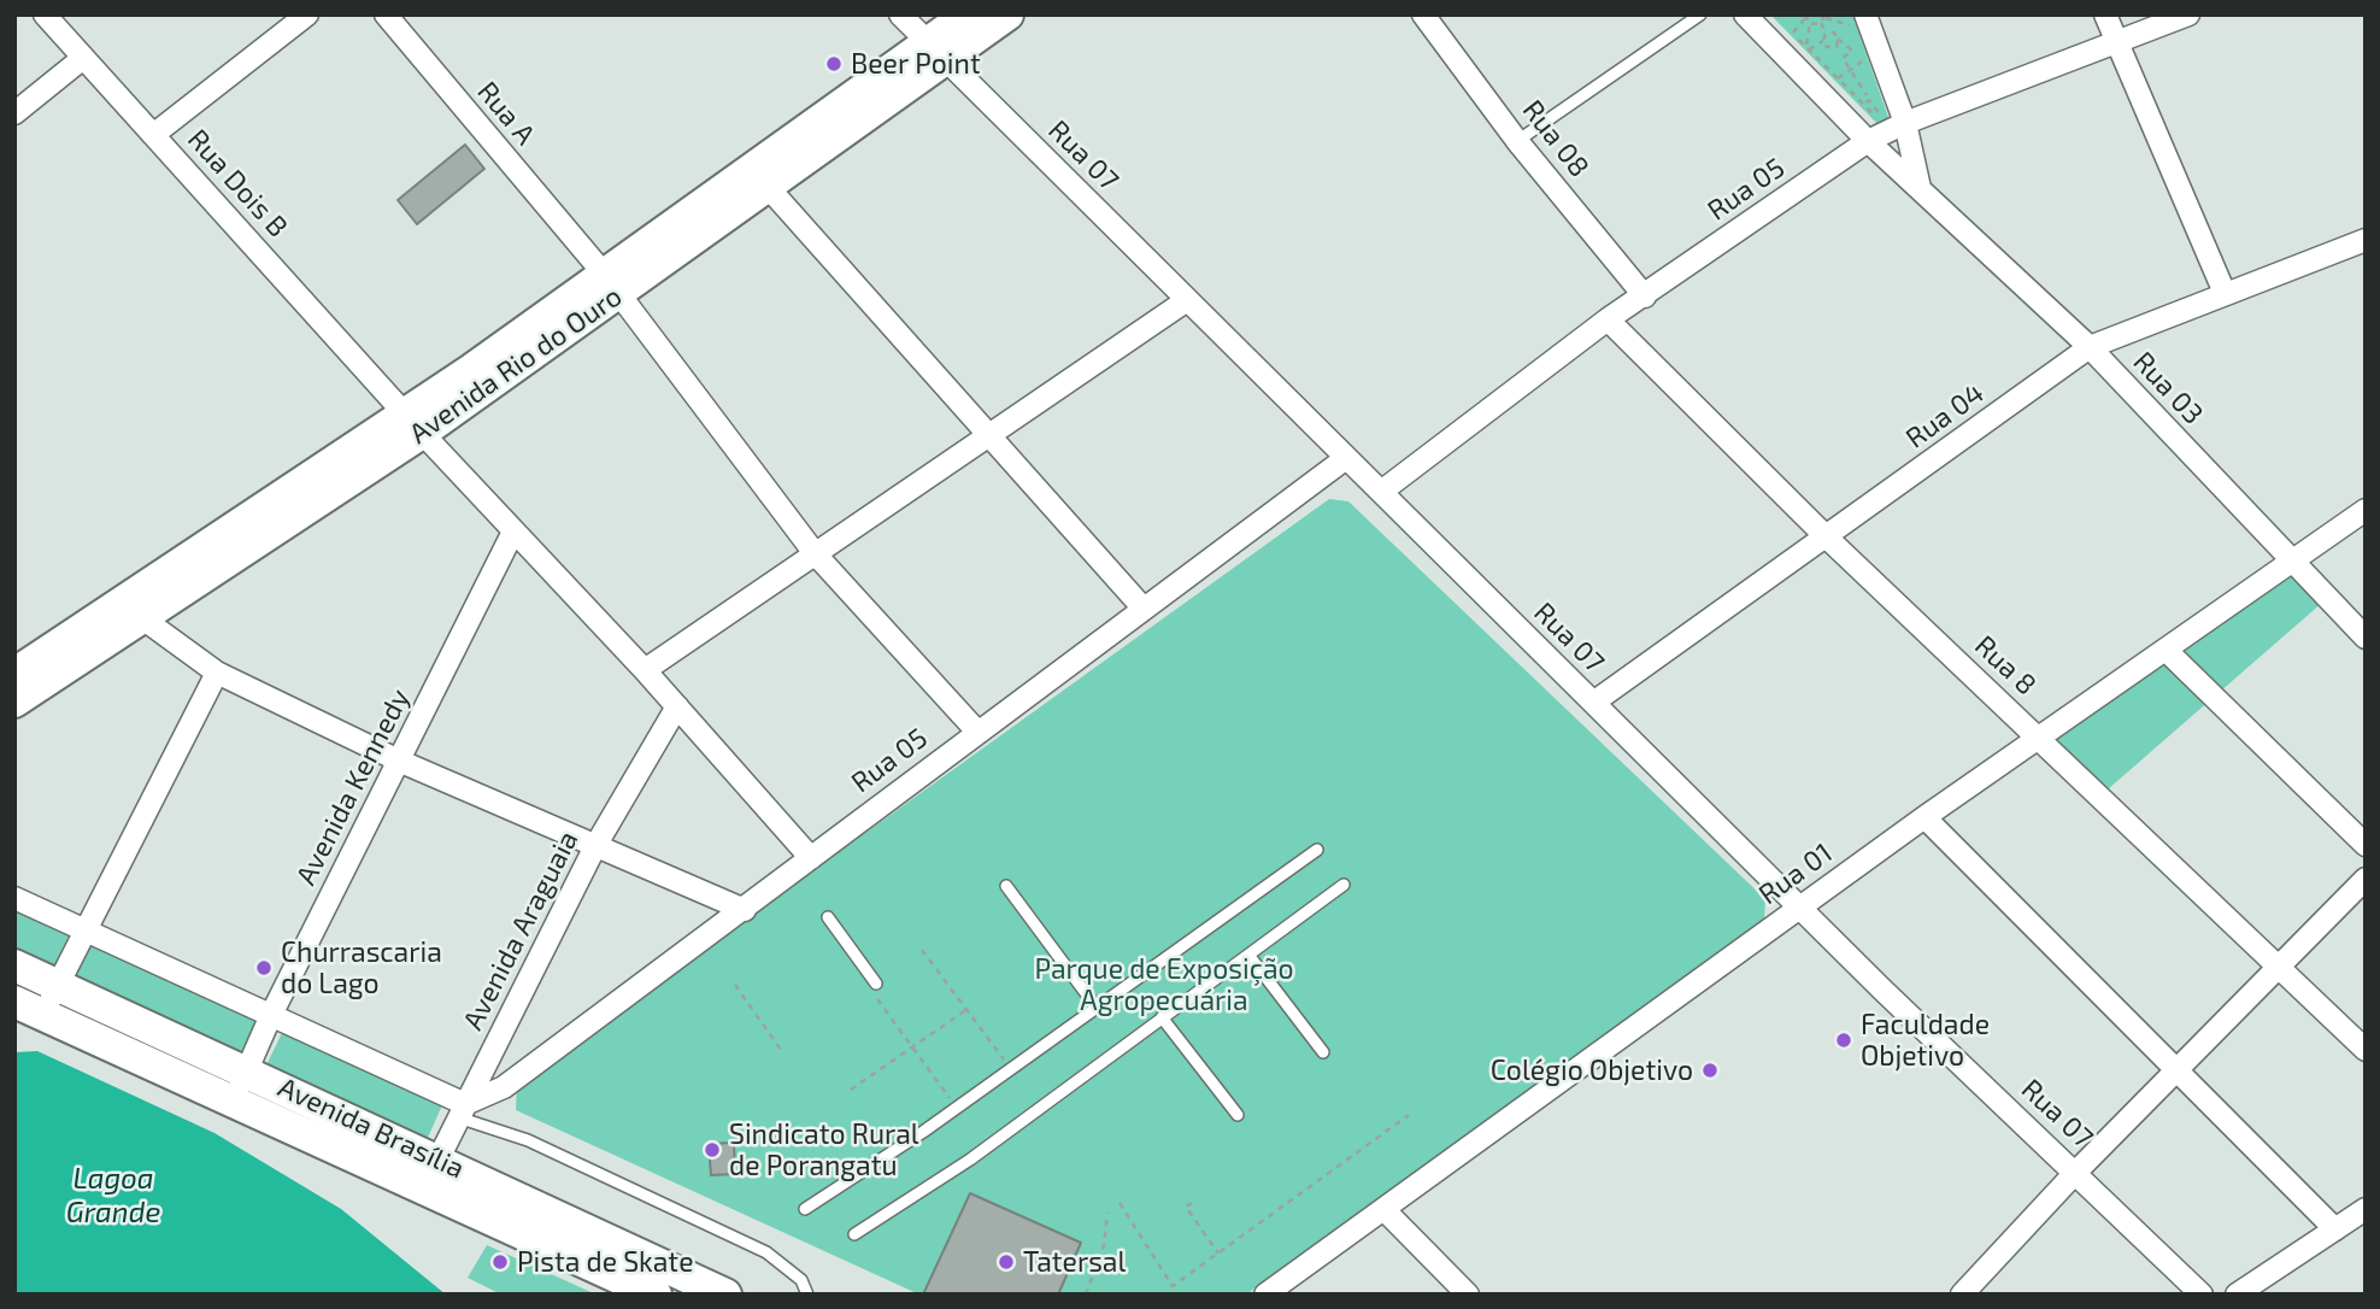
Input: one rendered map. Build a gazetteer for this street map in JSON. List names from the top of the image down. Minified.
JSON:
{"streets":{"main road":["Avenida Rio do Ouro","Avenida Brasília"],"street":["Rua A","Rua 08","Rua 07","Rua Dois B","Rua 05","Rua 03","Rua 04","Rua 8","Avenida Kennedy","Rua 01","Avenida Araguaia"]},"crossings":[["Rua A","Rua 05"],["Rua A","Avenida Rio do Ouro"],["Rua 08","Rua 05"],["Rua 07","Rua 05"],["Rua 07","Avenida Rio do Ouro"],["Rua 07","Rua 04"],["Rua 07","Rua 01"],["Rua Dois B","Rua 05"],["Rua Dois B","Avenida Rio do Ouro"],["Rua Dois B","Avenida Kennedy"],["Rua Dois B","Avenida Araguaia"],["Rua 05","Rua 03"],["Rua 05","Rua 8"],["Rua 05","Avenida Araguaia"],["Rua 03","Rua 04"],["Rua 03","Rua 01"],["Rua 04","Rua 8"],["Rua 8","Rua 01"],["Avenida Kennedy","Avenida Brasília"],["Avenida Araguaia","Avenida Brasília"]],"water":["Lagoa Grande"],"parks":["Parque de Exposição Agropecuária"],"places":["Beer Point","Churrascaria do Lago","Faculdade Objetivo","Colégio Objetivo","Sindicato Rural de Porangatu","Pista de Skate","Tatersal"]}
